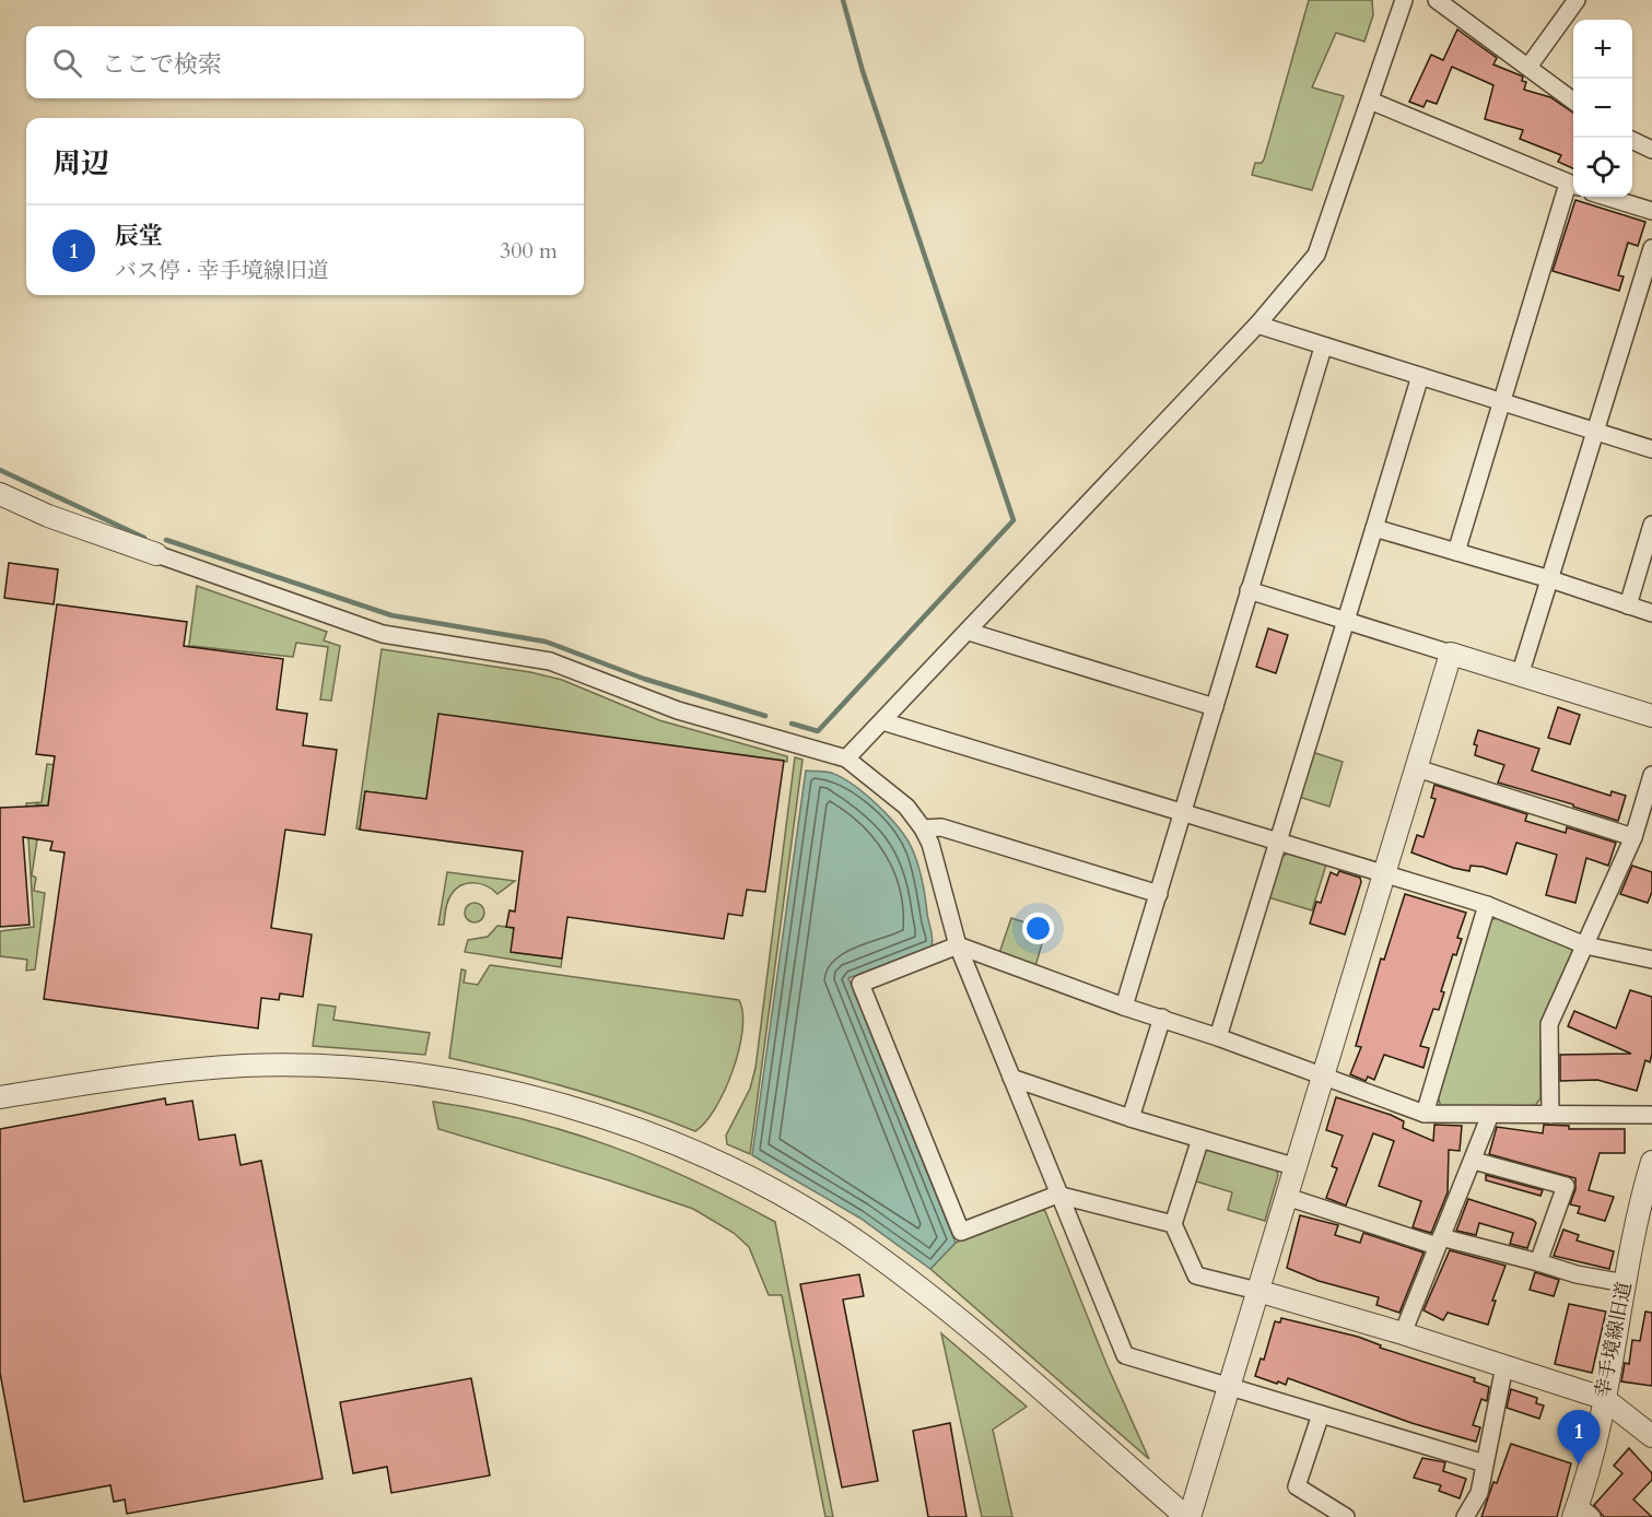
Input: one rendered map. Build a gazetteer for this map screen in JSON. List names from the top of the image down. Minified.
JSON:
{"streets":{"street":["幸手境線旧道"]},"page":{"map_buttons":["+","−"],"search":"ここで検索","heading":"周辺","list":[{"mark":"1","name":"辰堂","note":"バス停 · 幸手境線旧道","value":"300 m"}],"pins":"1"}}
